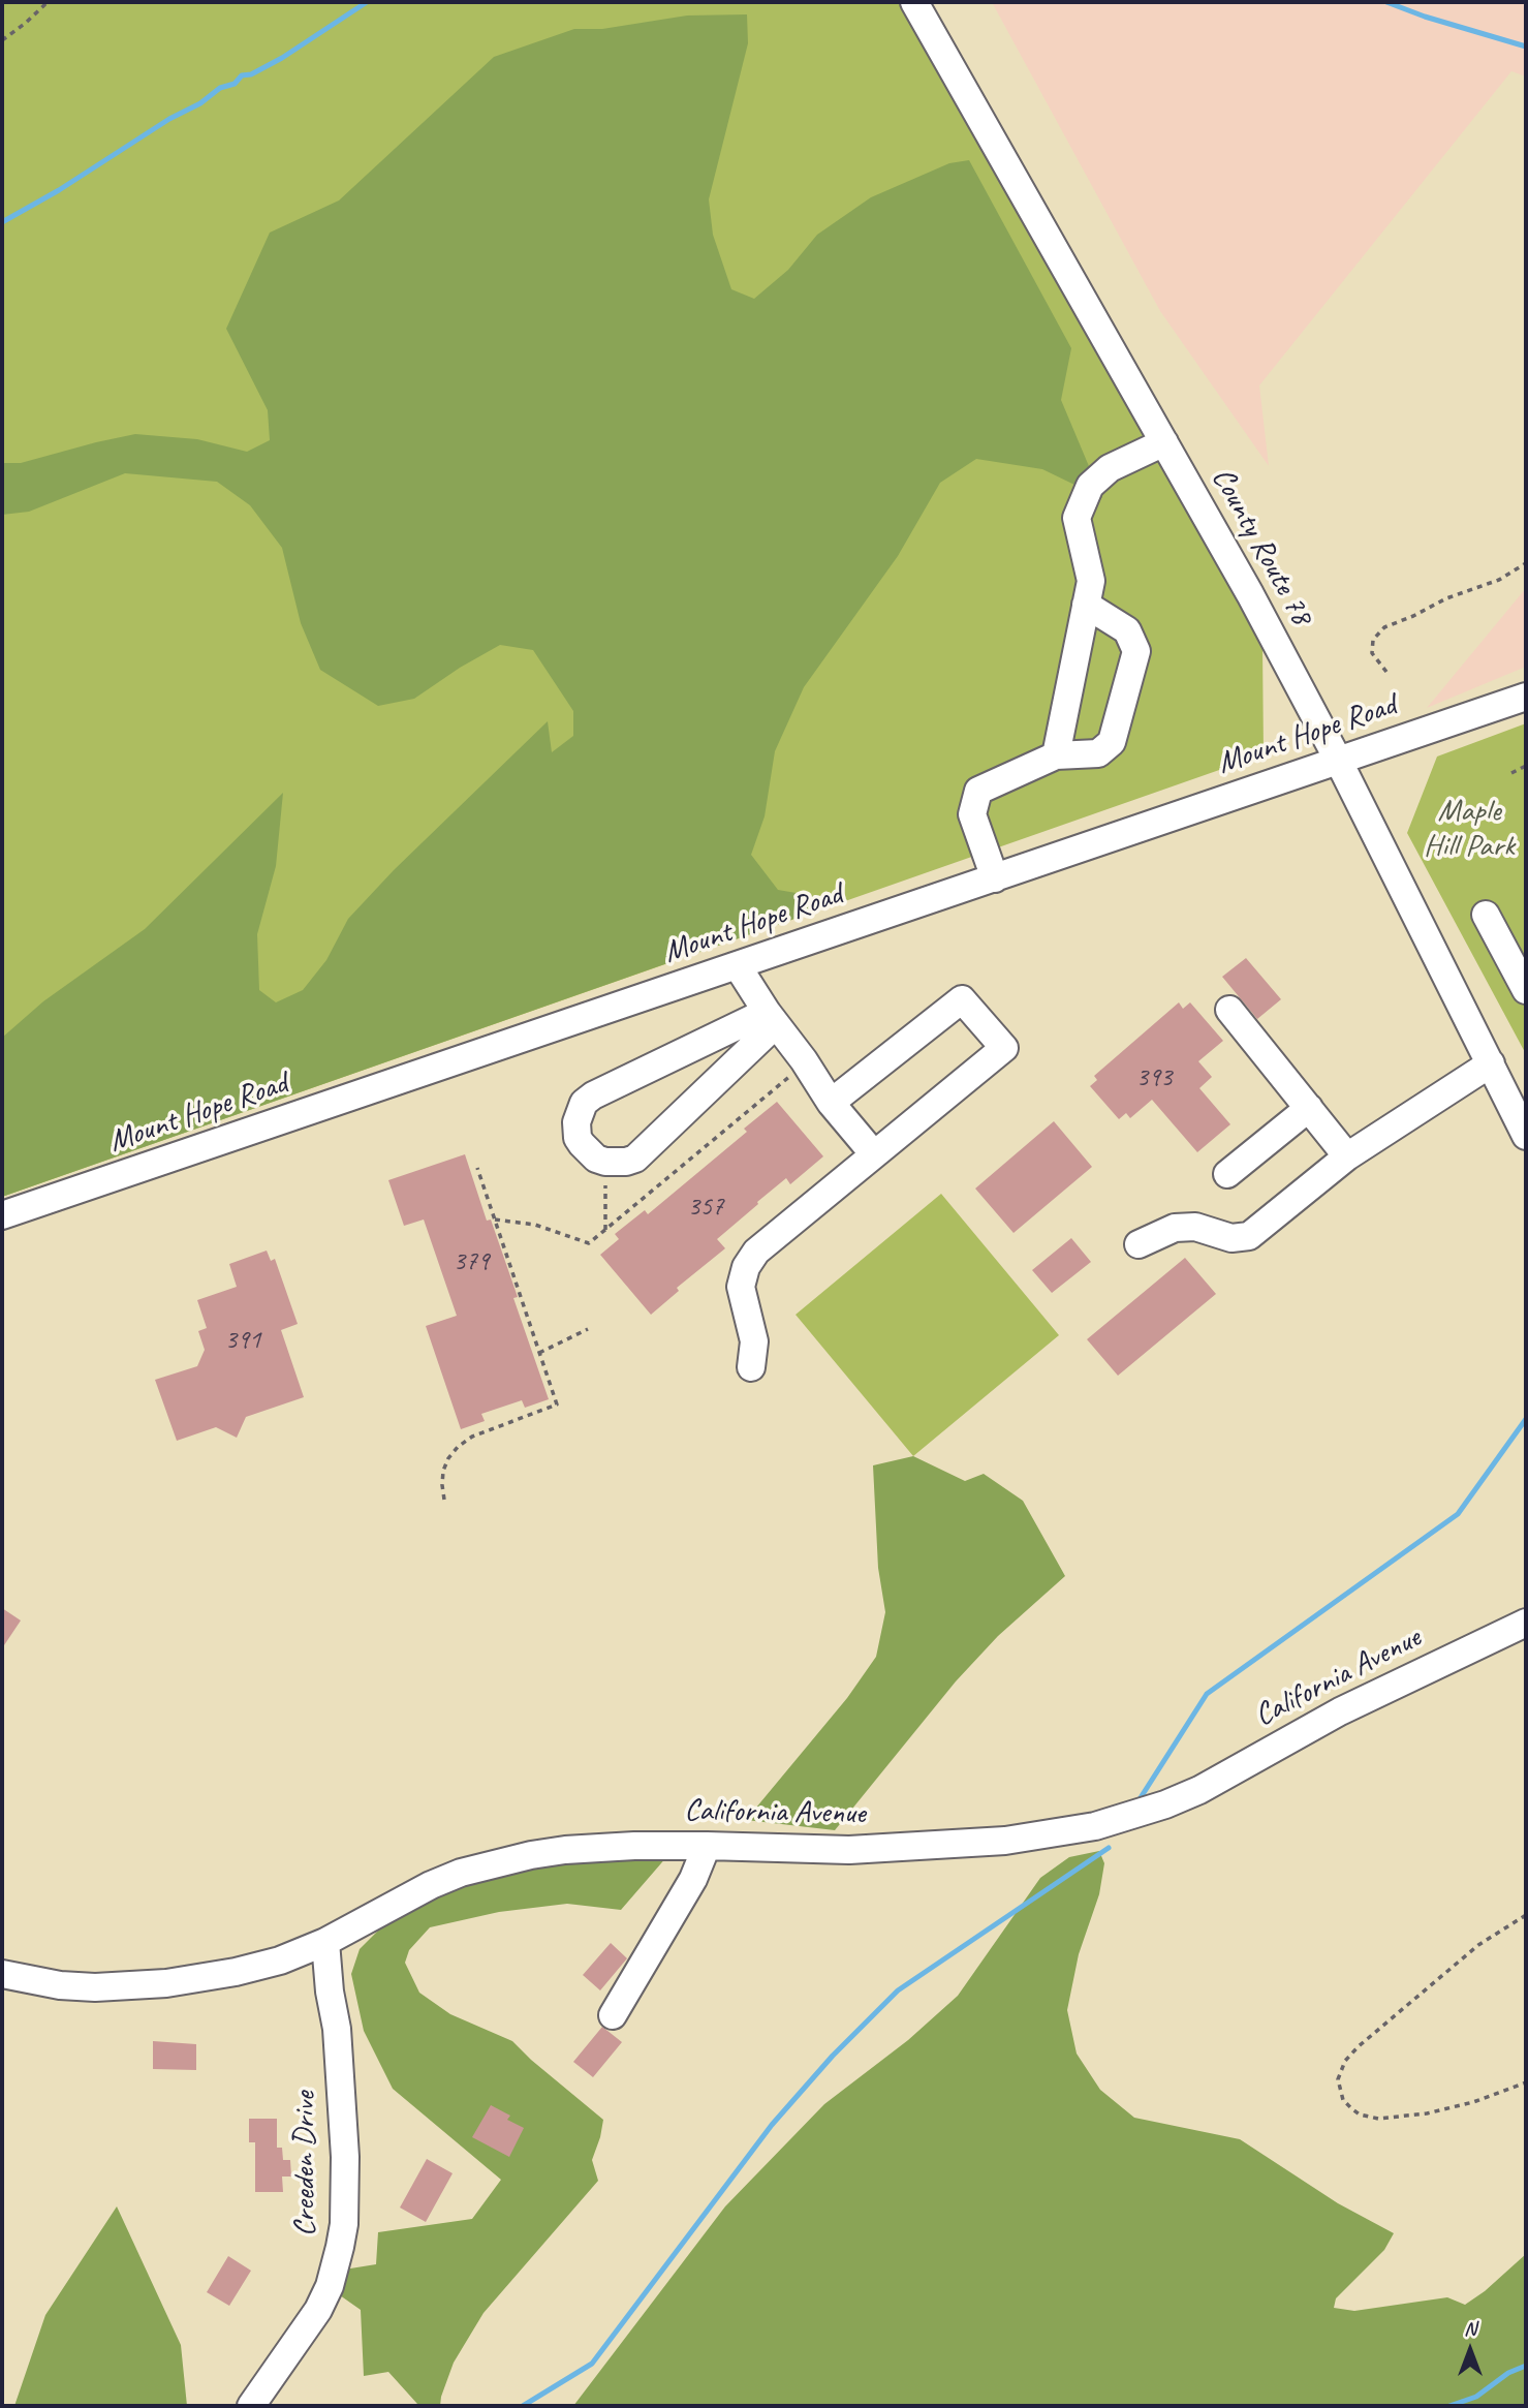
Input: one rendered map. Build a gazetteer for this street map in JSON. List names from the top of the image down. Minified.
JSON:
{"streets":{"street":["County Route 78","Mount Hope Road","California Avenue","Creeden Drive"]},"crossings":[["County Route 78","Mount Hope Road"],["California Avenue","Creeden Drive"]],"parks":["Maple Hill Park"],"house_numbers":["393","357","379","391"],"north":"top"}
